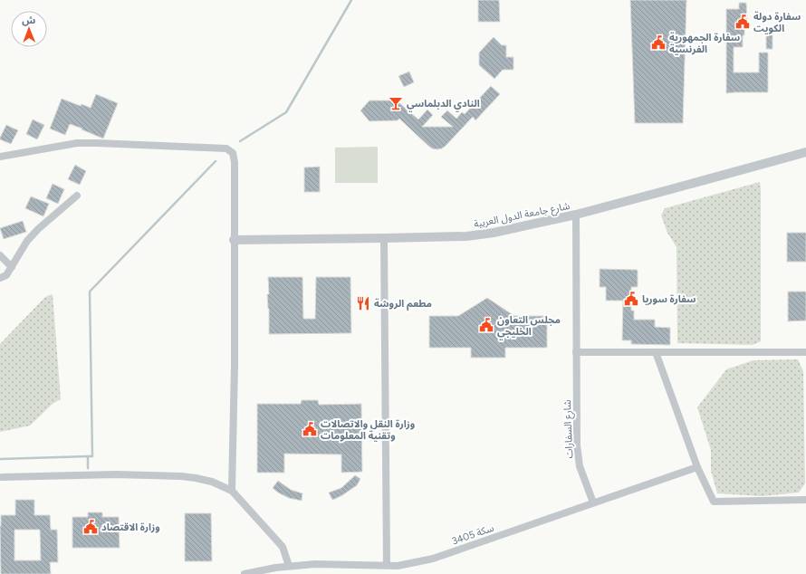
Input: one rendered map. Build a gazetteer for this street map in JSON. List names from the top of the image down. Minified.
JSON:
{"streets":{"street":["شارع جامعة الدول العربية","شارع السفارات","سكة 3405"]},"crossings":[["شارع جامعة الدول العربية","شارع السفارات"],["شارع السفارات","سكة 3405"]],"places":{"public building":["سفارة دولة الكويت","سفارة الجمهورية الفرنسية","سفارة سوريا","مجلس التعاون الخليجي","وزارة النقل والاتصالات وتقنية المعلومات","وزارة الاقتصاد"],"bar":["النادي الدبلماسي"],"restaurant":["مطعم الروشة"]},"north":"top"}
